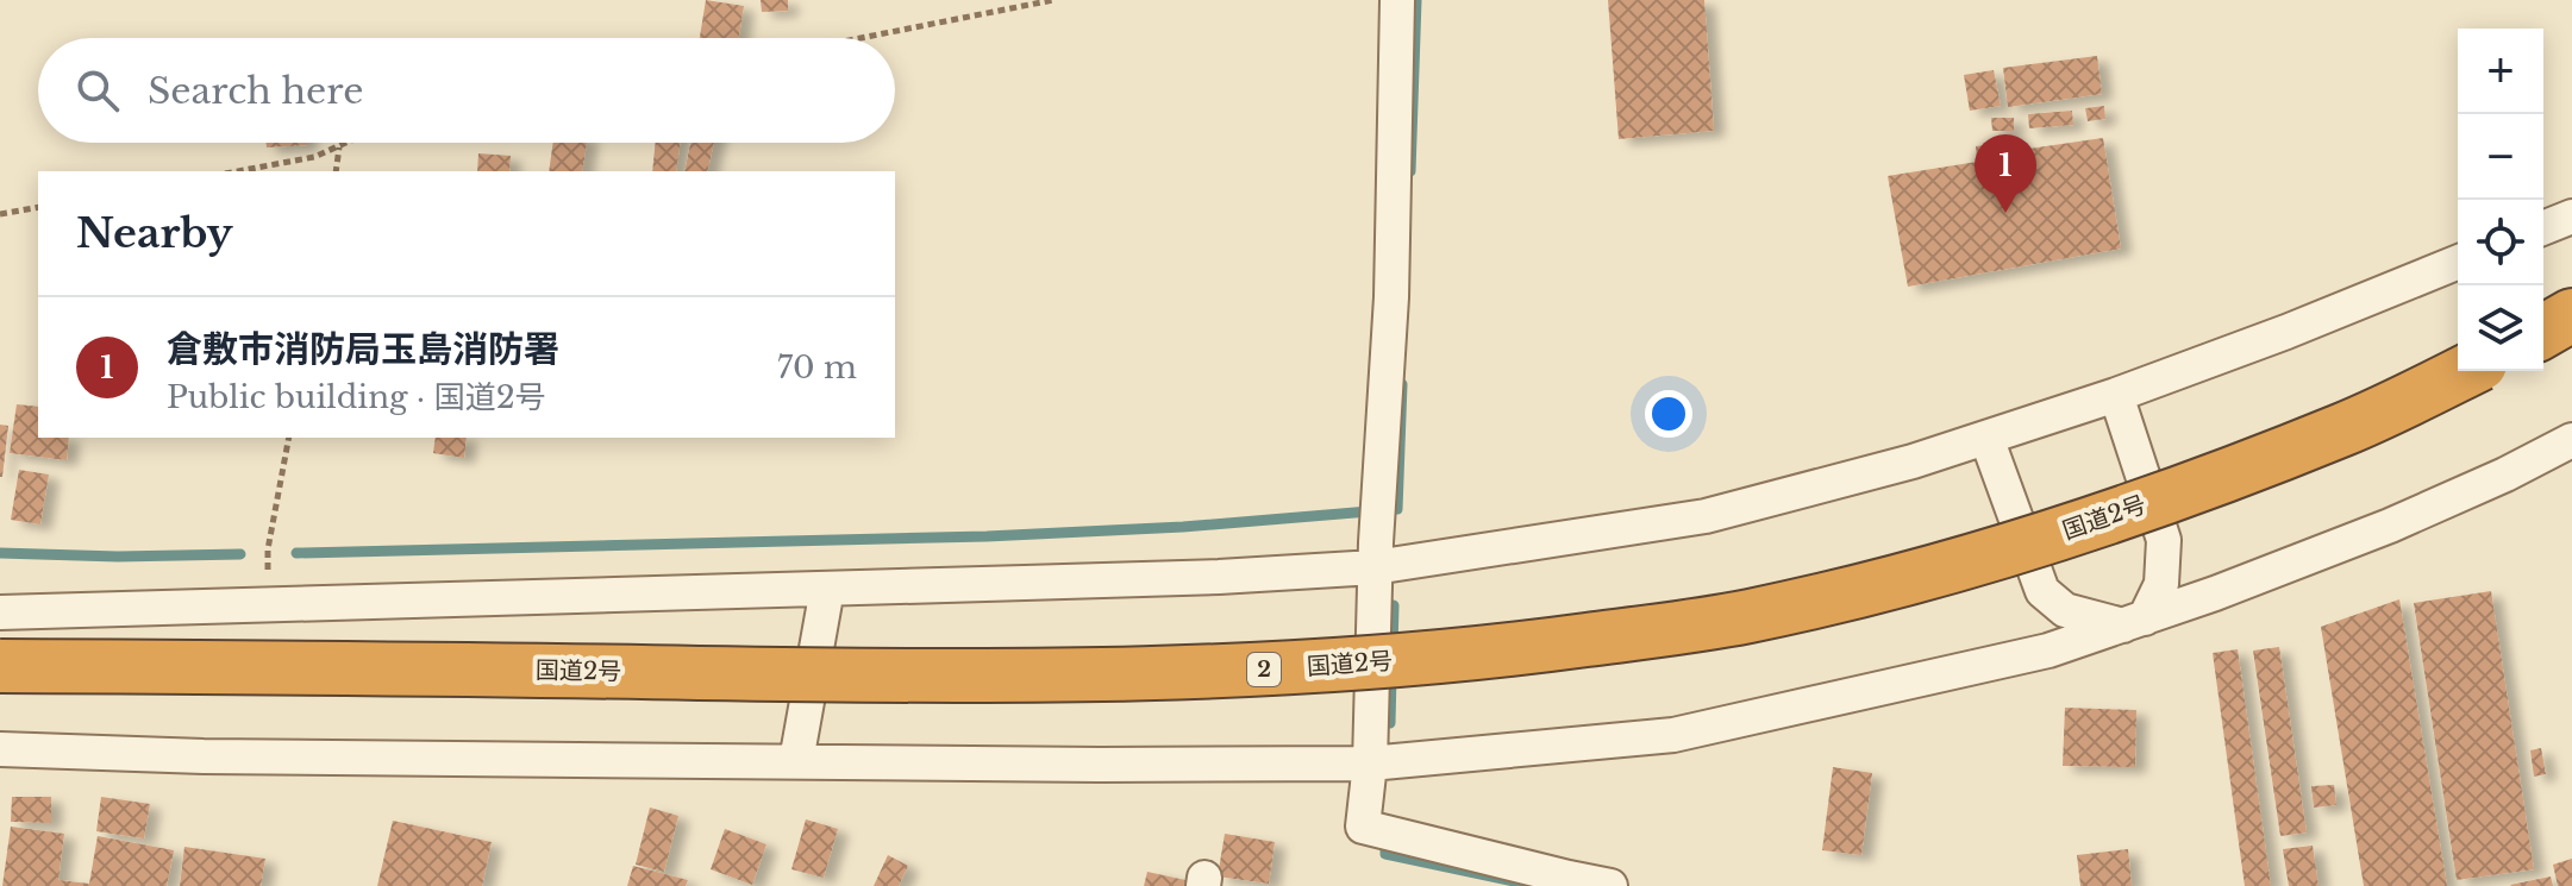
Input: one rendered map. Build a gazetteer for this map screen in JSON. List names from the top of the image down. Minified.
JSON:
{"streets":{"highway":["国道2号","2"]},"page":{"map_buttons":["+","−"],"search":"Search here","pins":"1","heading":"Nearby","list":[{"mark":"1","name":"倉敷市消防局玉島消防署","note":"Public building · 国道2号","value":"70 m"}]}}
